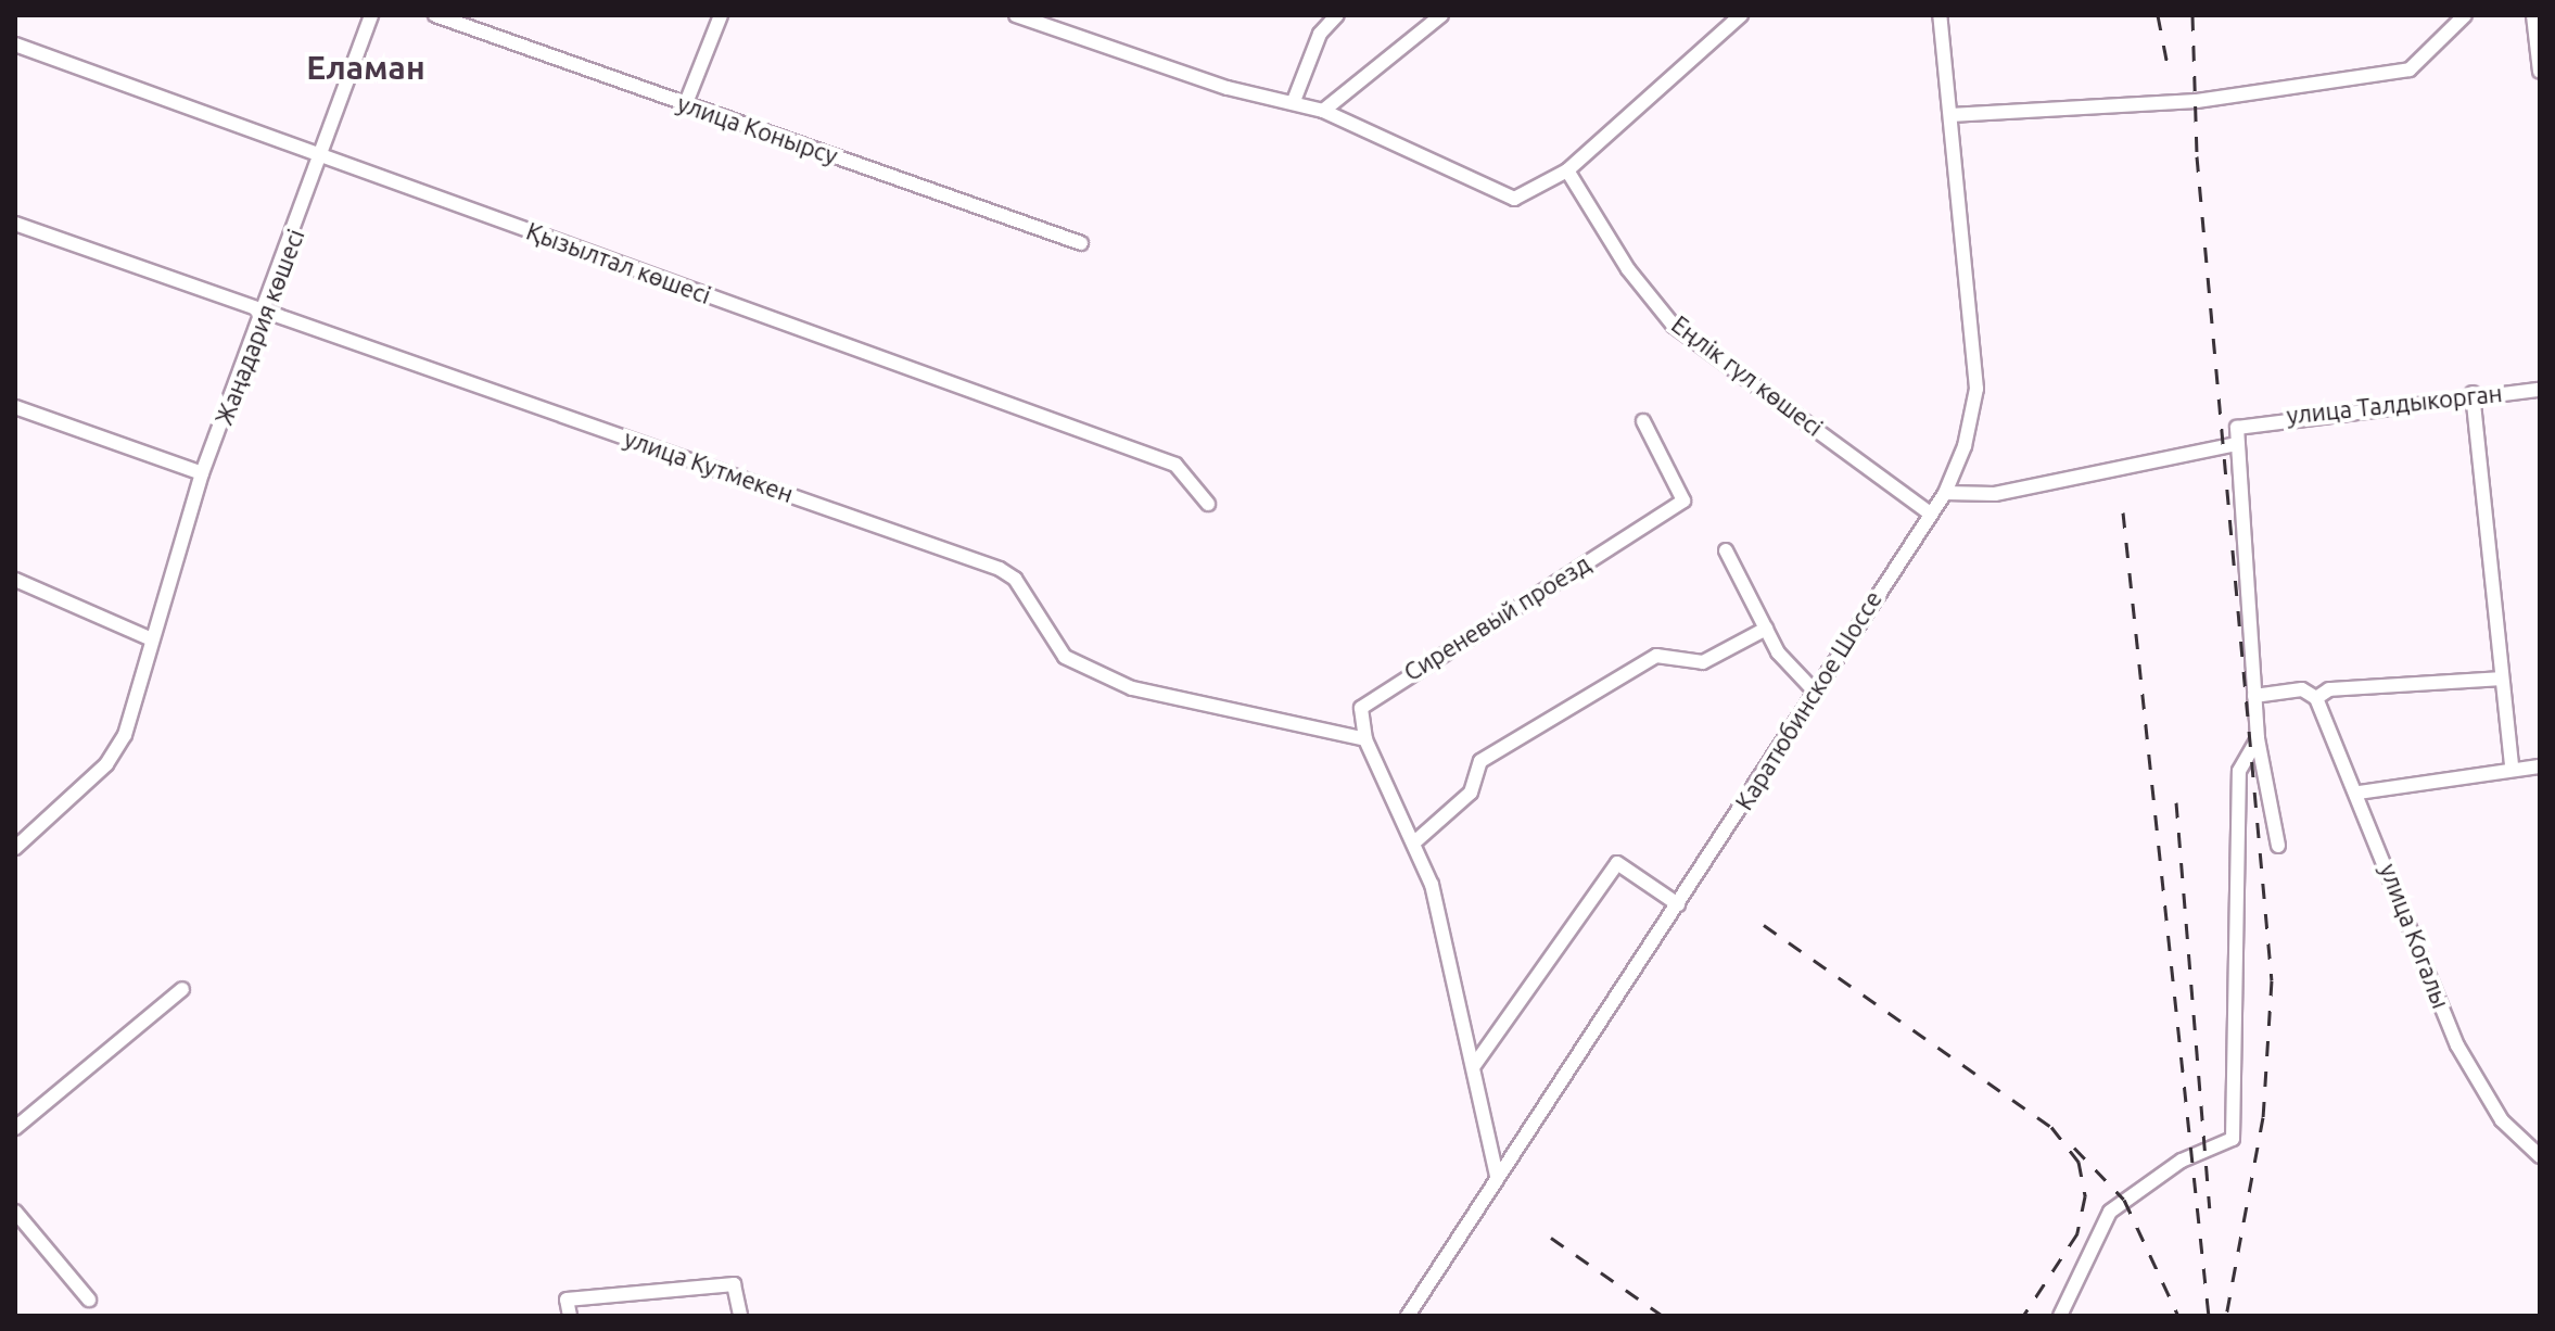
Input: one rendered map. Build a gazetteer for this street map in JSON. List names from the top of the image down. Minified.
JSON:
{"streets":{"street":["улица Конырсу","Қызылтал көшесі","Жаңадария көшесі","Еңлік гүл көшесі","улица Талдыкорган","улица Кутмекен","Сиреневый проезд","Каратюбинское Шоссе","улица Когалы"]},"crossings":[["Қызылтал көшесі","Жаңадария көшесі"],["Жаңадария көшесі","улица Кутмекен"],["Еңлік гүл көшесі","Каратюбинское Шоссе"],["улица Кутмекен","Сиреневый проезд"],["Сиреневый проезд","Каратюбинское Шоссе"]],"districts":["Еламан"]}
